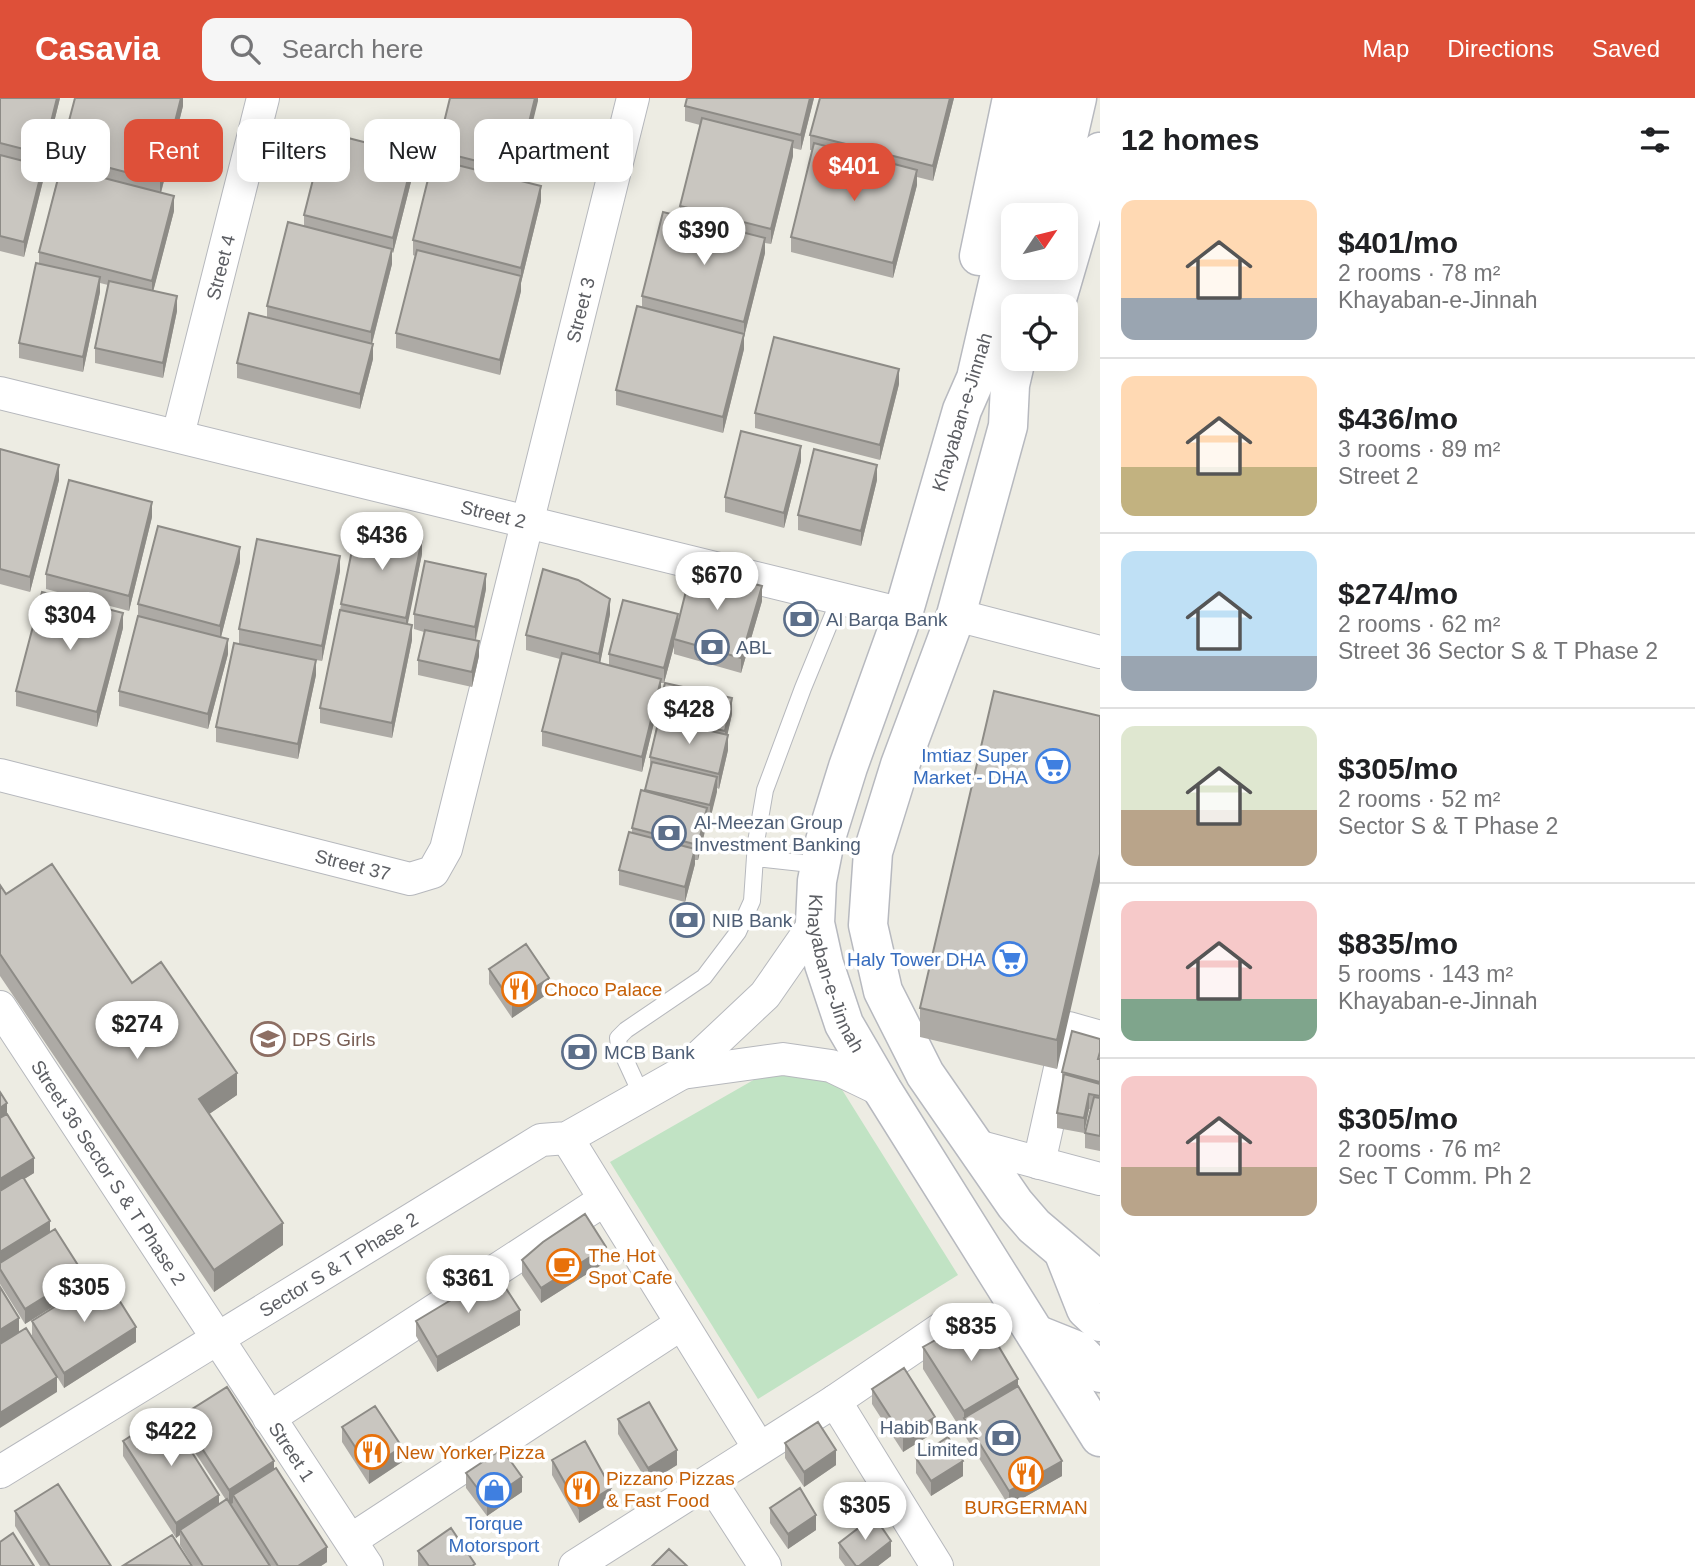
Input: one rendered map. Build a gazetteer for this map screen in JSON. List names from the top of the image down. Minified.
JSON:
{"streets":{"main road":["Khayaban-e-Jinnah"],"street":["Street 4","Street 3","Street 2","Street 37","Street 36 Sector S & T Phase 2","Sector S & T Phase 2","Street 1"]},"crossings":[["Street 4","Street 2"],["Street 3","Street 2"],["Street 3","Street 37"],["Khayaban-e-Jinnah","Street 2"],["Khayaban-e-Jinnah","Sector S & T Phase 2"],["Street 2","Street 37"],["Street 36 Sector S & T Phase 2","Sector S & T Phase 2"],["Street 36 Sector S & T Phase 2","Street 1"],["Sector S & T Phase 2","Street 1"]],"places":{"bank":["Al Barqa Bank","ABL","Al-Meezan Group Investment Banking","NIB Bank","MCB Bank","Habib Bank Limited"],"supermarket":["Imtiaz Super Market - DHA","Haly Tower DHA"],"restaurant":["Choco Palace","New Yorker Pizza","BURGERMAN","Pizzano Pizzas & Fast Food"],"school or university":["DPS Girls"],"cafe":["The Hot Spot Cafe"],"shop":["Torque Motorsport"]},"north":"top right","page":{"header":"Casavia","search":"Search here","nav":["Map","Directions","Saved"],"heading":"12 homes","chip":["Buy","Rent","Filters","New","Apartment"],"price":["$401","$390","$436","$670","$304","$428","$274","$361","$305","$835","$422","$305"],"list":[{"name":"$401/mo","note":"2 rooms · 78 m² · Khayaban-e-Jinnah"},{"name":"$436/mo","note":"3 rooms · 89 m² · Street 2"},{"name":"$274/mo","note":"2 rooms · 62 m² · Street 36 Sector S & T Phase 2"},{"name":"$305/mo","note":"2 rooms · 52 m² · Sector S & T Phase 2"},{"name":"$835/mo","note":"5 rooms · 143 m² · Khayaban-e-Jinnah"},{"name":"$305/mo","note":"2 rooms · 76 m² · Sec T Comm. Ph 2"}]}}
